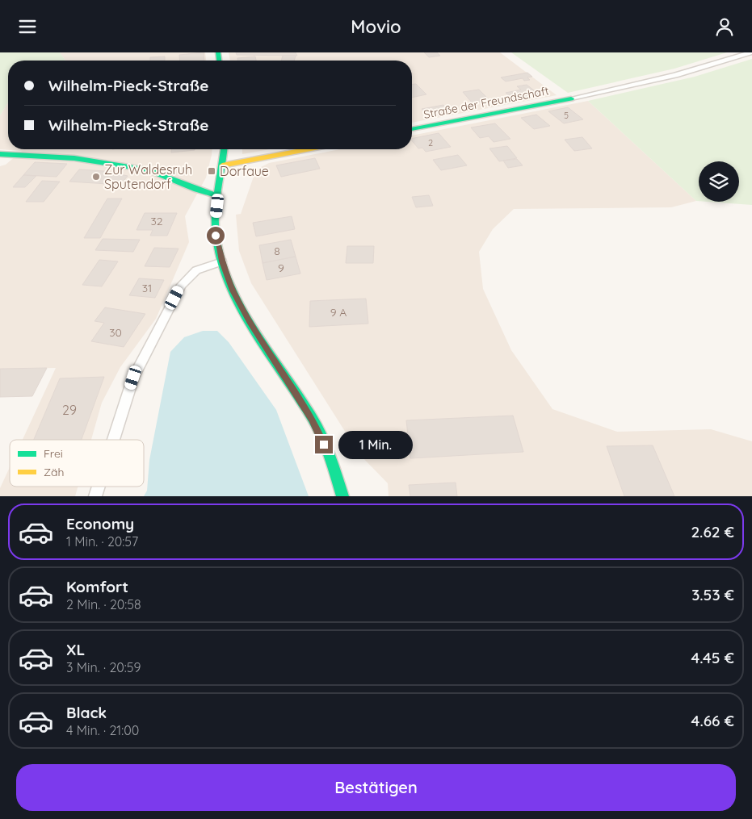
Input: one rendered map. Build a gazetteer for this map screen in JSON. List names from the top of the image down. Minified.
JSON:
{"streets":{"street":["Straße der Freundschaft"]},"places":{"transit":["Dorfaue"],"other":["Zur Waldesruh Sputendorf"]},"house_numbers":["5","2","32","8","9","31","9 A","30","29"],"legend":["Frei","Zäh"],"page":{"header":"Movio","banner":["Wilhelm-Pieck-Straße","Wilhelm-Pieck-Straße"],"bubble":"1 Min.","list":[{"name":"Economy","note":"1 Min. · 20:57","value":"2.62 €"},{"name":"Komfort","note":"2 Min. · 20:58","value":"3.53 €"},{"name":"XL","note":"3 Min. · 20:59","value":"4.45 €"},{"name":"Black","note":"4 Min. · 21:00","value":"4.66 €"}],"buttons":"Bestätigen"}}
